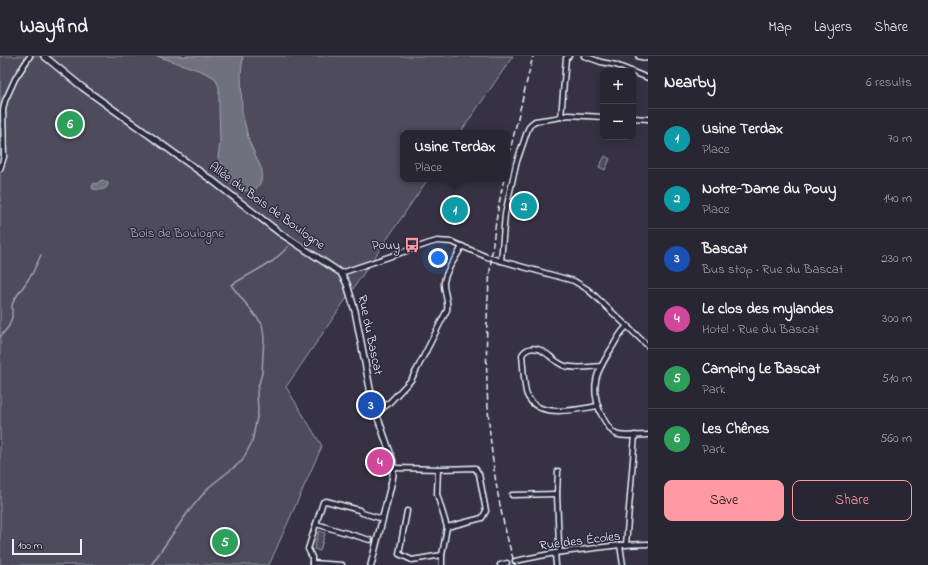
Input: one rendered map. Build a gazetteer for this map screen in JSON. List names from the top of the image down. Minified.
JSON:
{"streets":{"street":["Allée du Bois de Boulogne","Rue du Bascat","Rue des Écoles"]},"crossings":[["Allée du Bois de Boulogne","Rue du Bascat"]],"parks":["Bois de Boulogne"],"places":{"bus stop":["Pouy"]},"scale_bar":"100 m","page":{"header":"Wayfind","nav":["Map","Layers","Share"],"heading":["Nearby","6 results"],"map_buttons":["+","−"],"list":[{"mark":"1","name":"Usine Terdax","note":"Place","value":"70 m"},{"mark":"2","name":"Notre-Dame du Pouy","note":"Place","value":"140 m"},{"mark":"3","name":"Bascat","note":"Bus stop · Rue du Bascat","value":"230 m"},{"mark":"4","name":"Le clos des mylandes","note":"Hotel · Rue du Bascat","value":"300 m"},{"mark":"5","name":"Camping Le Bascat","note":"Park","value":"510 m"},{"mark":"6","name":"Les Chênes","note":"Park","value":"560 m"}],"pins":["6","2","1","3","4","5"],"popup":["Usine Terdax","Place"],"buttons":["Save","Share"],"scale":"100 m"}}
